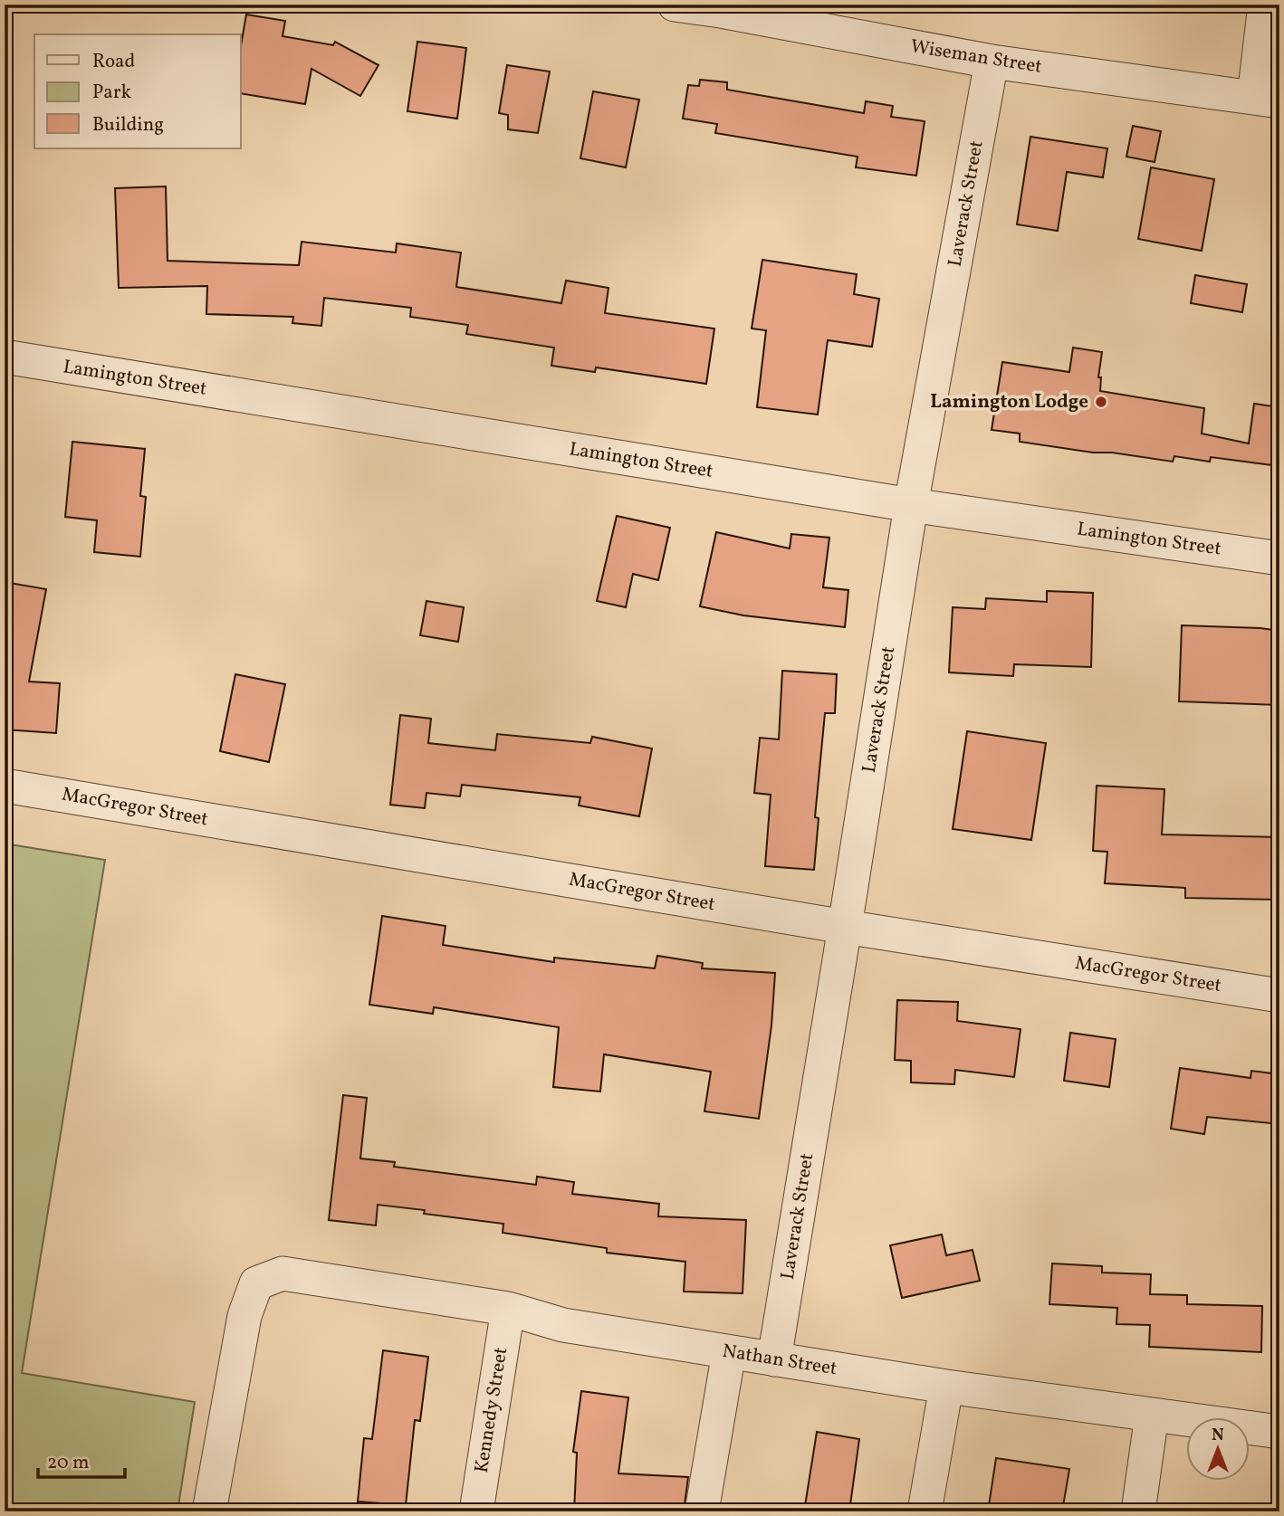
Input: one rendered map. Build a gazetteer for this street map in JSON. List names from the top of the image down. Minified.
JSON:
{"streets":{"street":["Wiseman Street","Laverack Street","Lamington Street","MacGregor Street","Nathan Street","Kennedy Street"]},"crossings":[["Wiseman Street","Laverack Street"],["Laverack Street","Lamington Street"],["Laverack Street","MacGregor Street"],["Laverack Street","Nathan Street"],["Nathan Street","Kennedy Street"]],"places":["Lamington Lodge"],"legend":["Road","Park","Building"],"scale_bar":"20 m","north":"top"}
